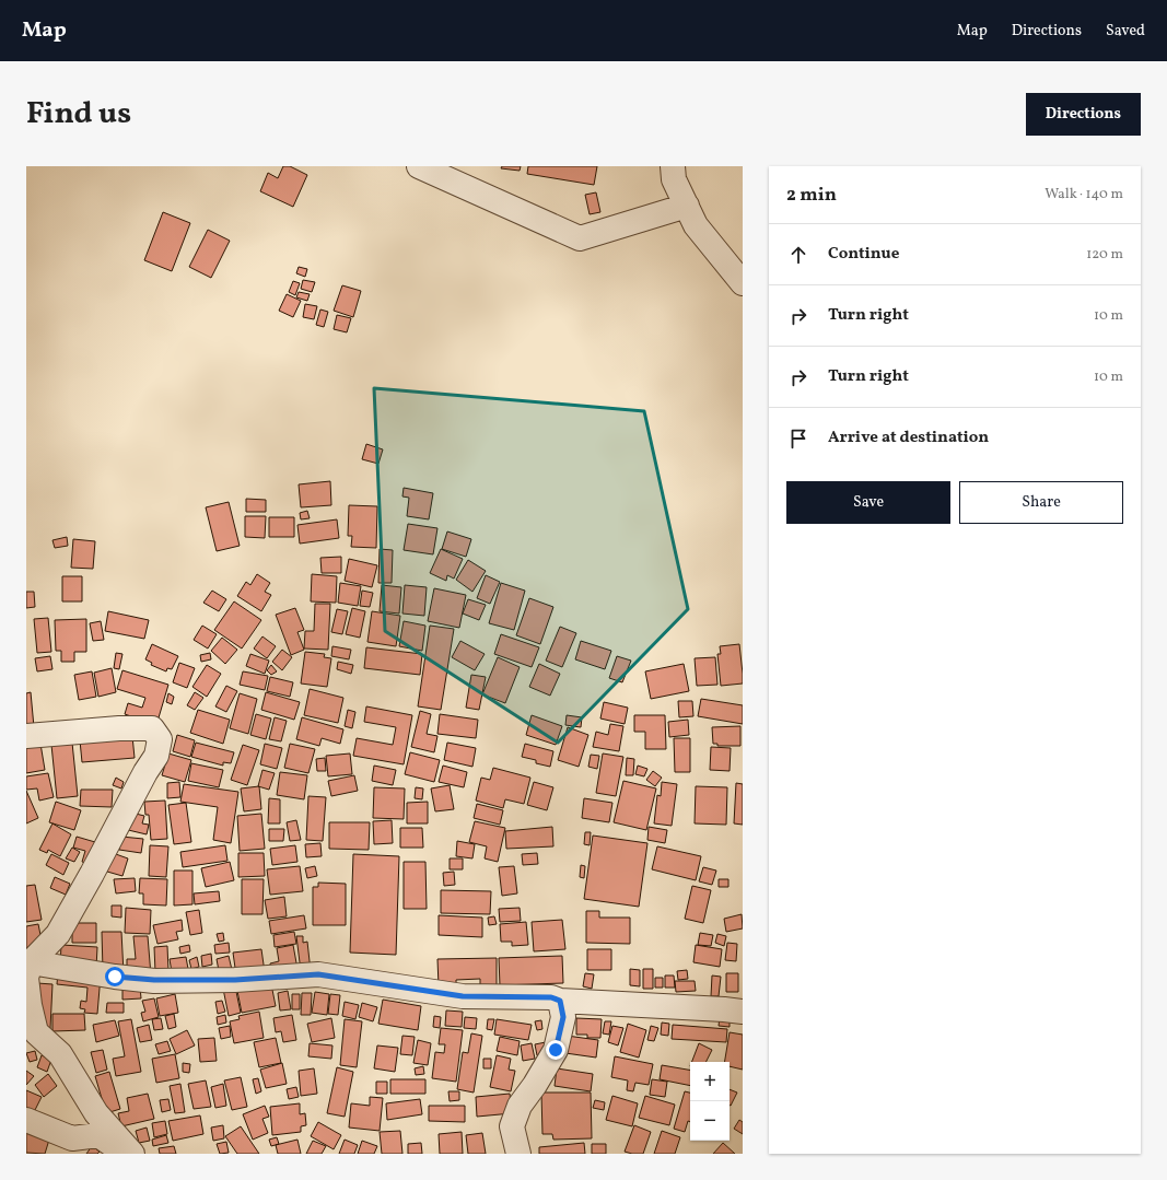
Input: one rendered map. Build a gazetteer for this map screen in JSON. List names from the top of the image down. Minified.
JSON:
{"page":{"header":"Map","nav":["Map","Directions","Saved"],"title":"Find us","buttons":["Directions",["Save","Share"]],"heading":["2 min","Walk · 140 m"],"list":[["Continue","120 m"],["Turn right","10 m"],["Turn right","10 m"],"Arrive at destination"],"map_buttons":["+","−"]}}
